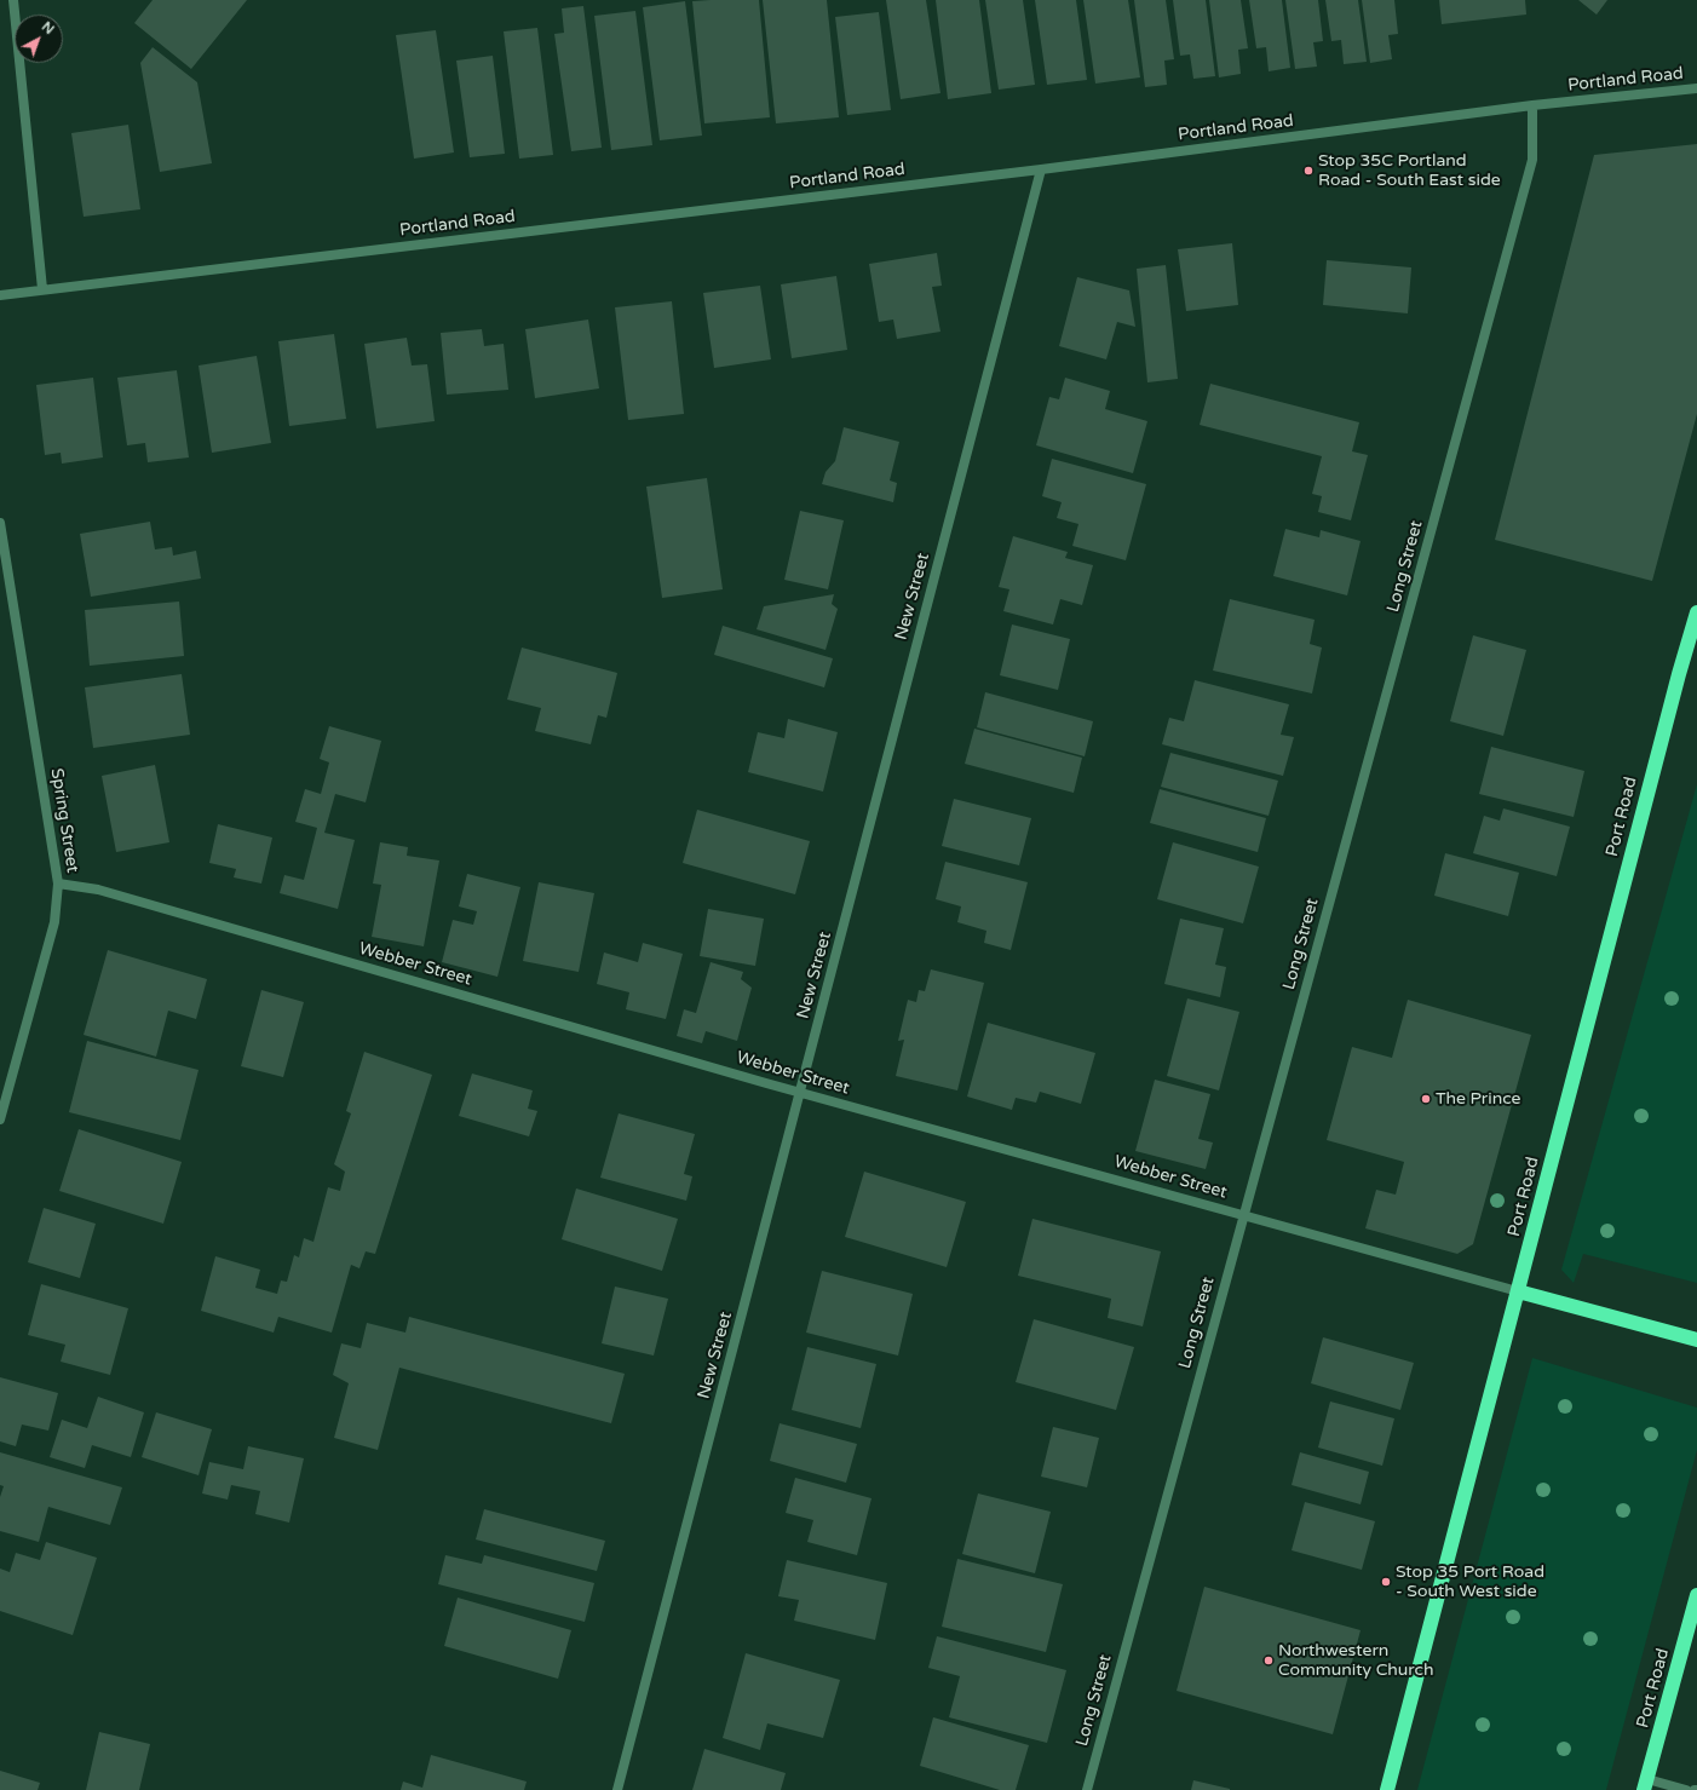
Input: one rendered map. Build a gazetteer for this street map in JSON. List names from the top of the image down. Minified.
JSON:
{"streets":{"highway":["Port Road"],"street":["Portland Road","Long Street","New Street","Spring Street","Webber Street"]},"crossings":[["Portland Road","Long Street"],["Portland Road","New Street"],["Long Street","Webber Street"],["New Street","Webber Street"],["Port Road","Webber Street"],["Spring Street","Webber Street"]],"places":["Stop 35C Portland Road - South East side","The Prince","Stop 35 Port Road - South West side","Northwestern Community Church"],"north":"top right"}
